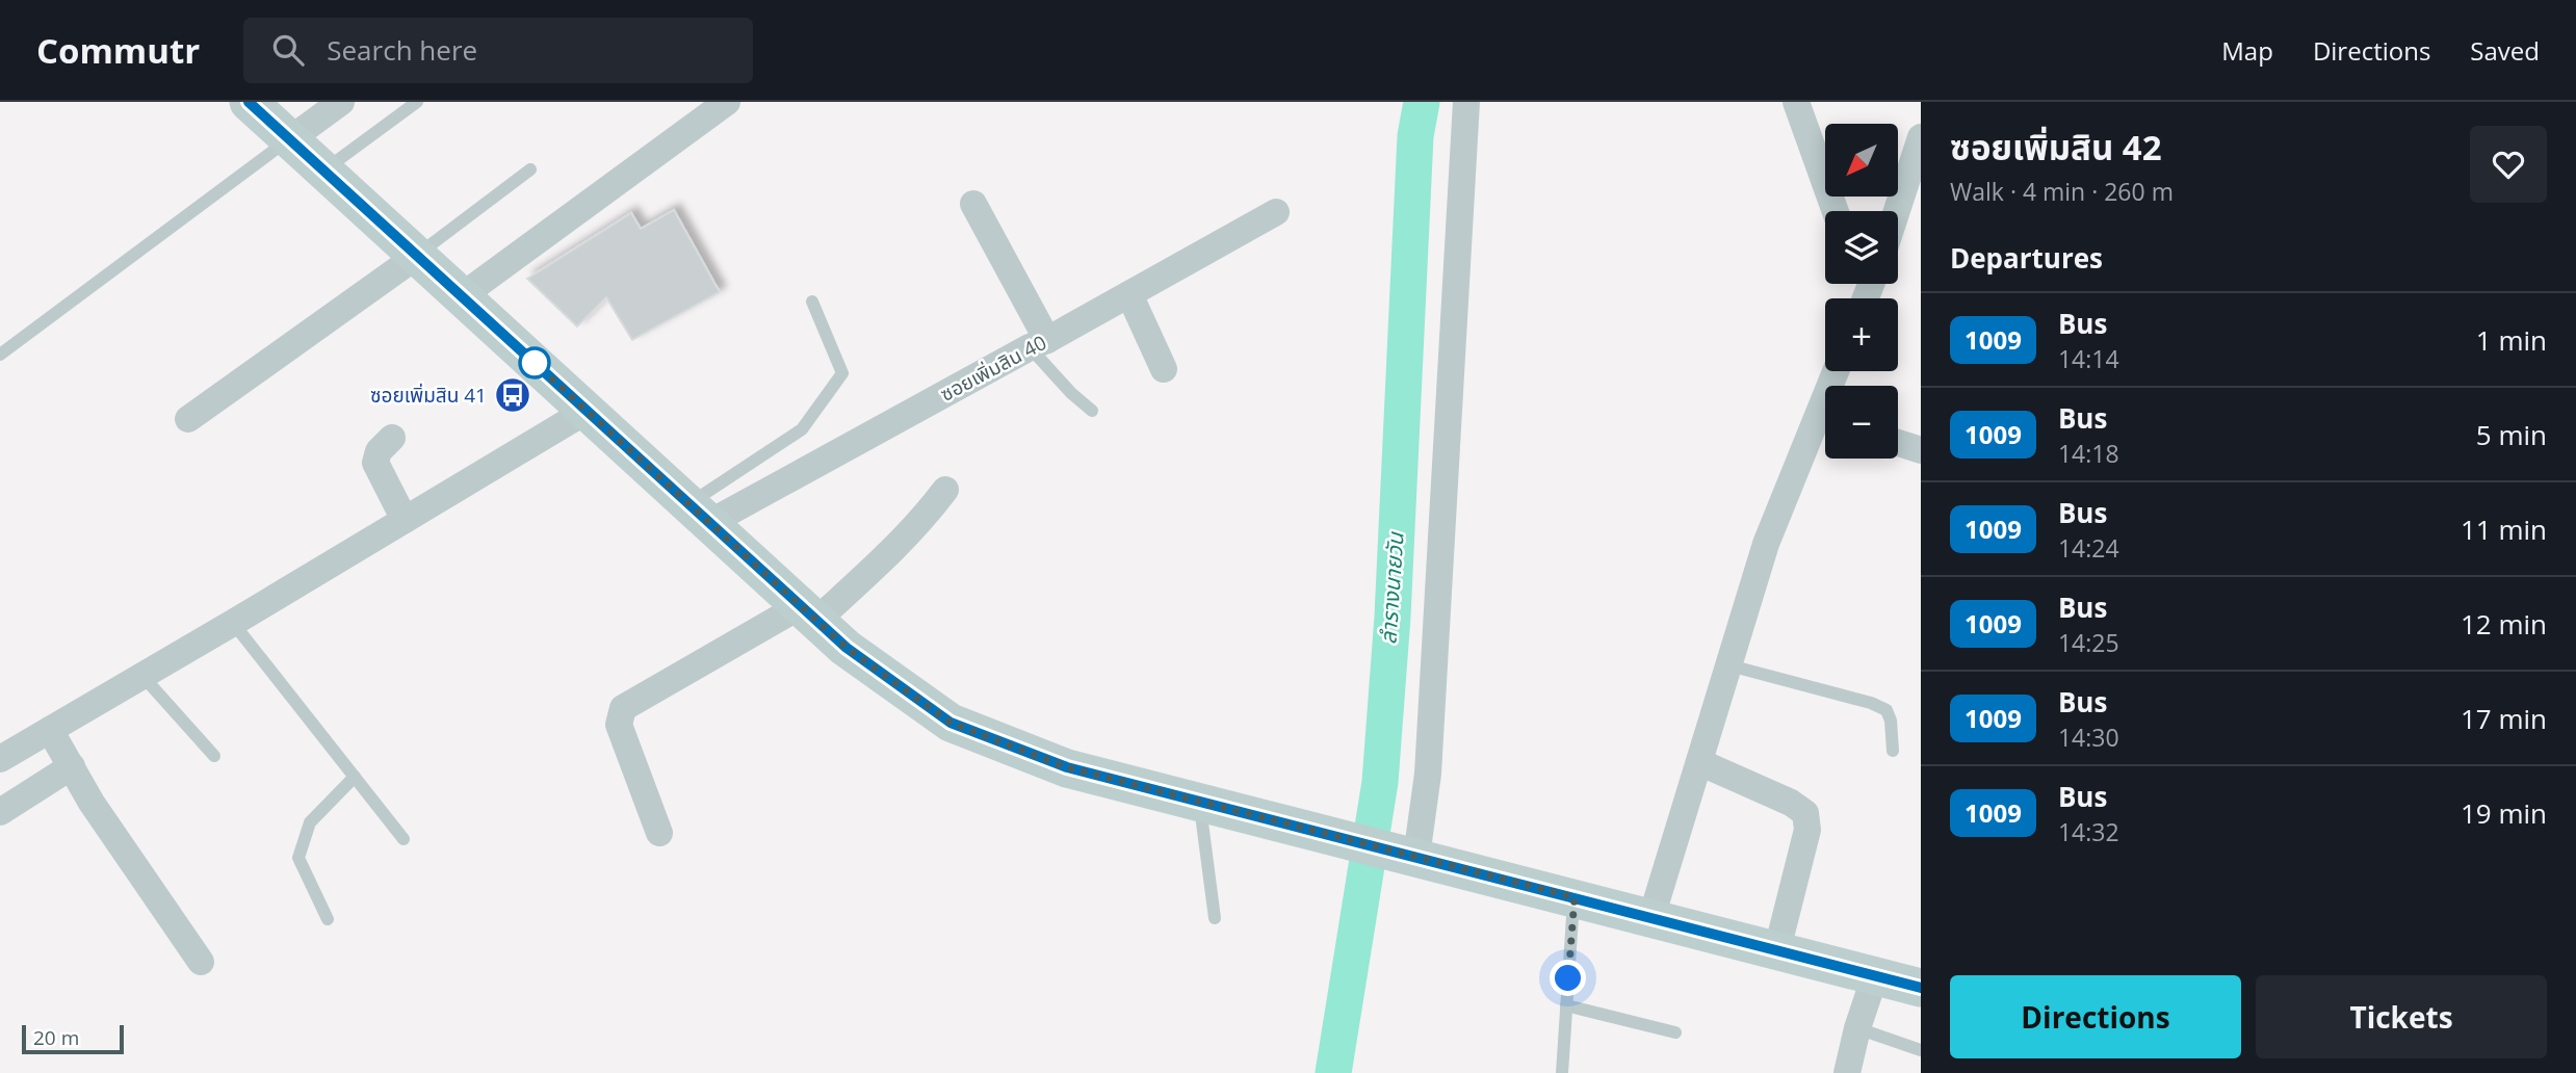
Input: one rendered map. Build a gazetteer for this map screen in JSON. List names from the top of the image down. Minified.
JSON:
{"streets":{"street":["ซอยเพิ่มสิน 40"]},"water":["ลำรางนายวัน"],"places":{"bus stop":["ซอยเพิ่มสิน 41"]},"lines":["bus line 1009"],"scale_bar":"20 m","north":"bottom left","page":{"header":"Commutr","search":"Search here","nav":["Map","Directions","Saved"],"heading":[["ซอยเพิ่มสิน 42","Walk · 4 min · 260 m"],"Departures"],"map_buttons":["+","−"],"list":[{"mark":"1009","name":"Bus","note":"14:14","value":"1 min"},{"mark":"1009","name":"Bus","note":"14:18","value":"5 min"},{"mark":"1009","name":"Bus","note":"14:24","value":"11 min"},{"mark":"1009","name":"Bus","note":"14:25","value":"12 min"},{"mark":"1009","name":"Bus","note":"14:30","value":"17 min"},{"mark":"1009","name":"Bus","note":"14:32","value":"19 min"}],"buttons":["Directions","Tickets"],"scale":"20 m"}}
